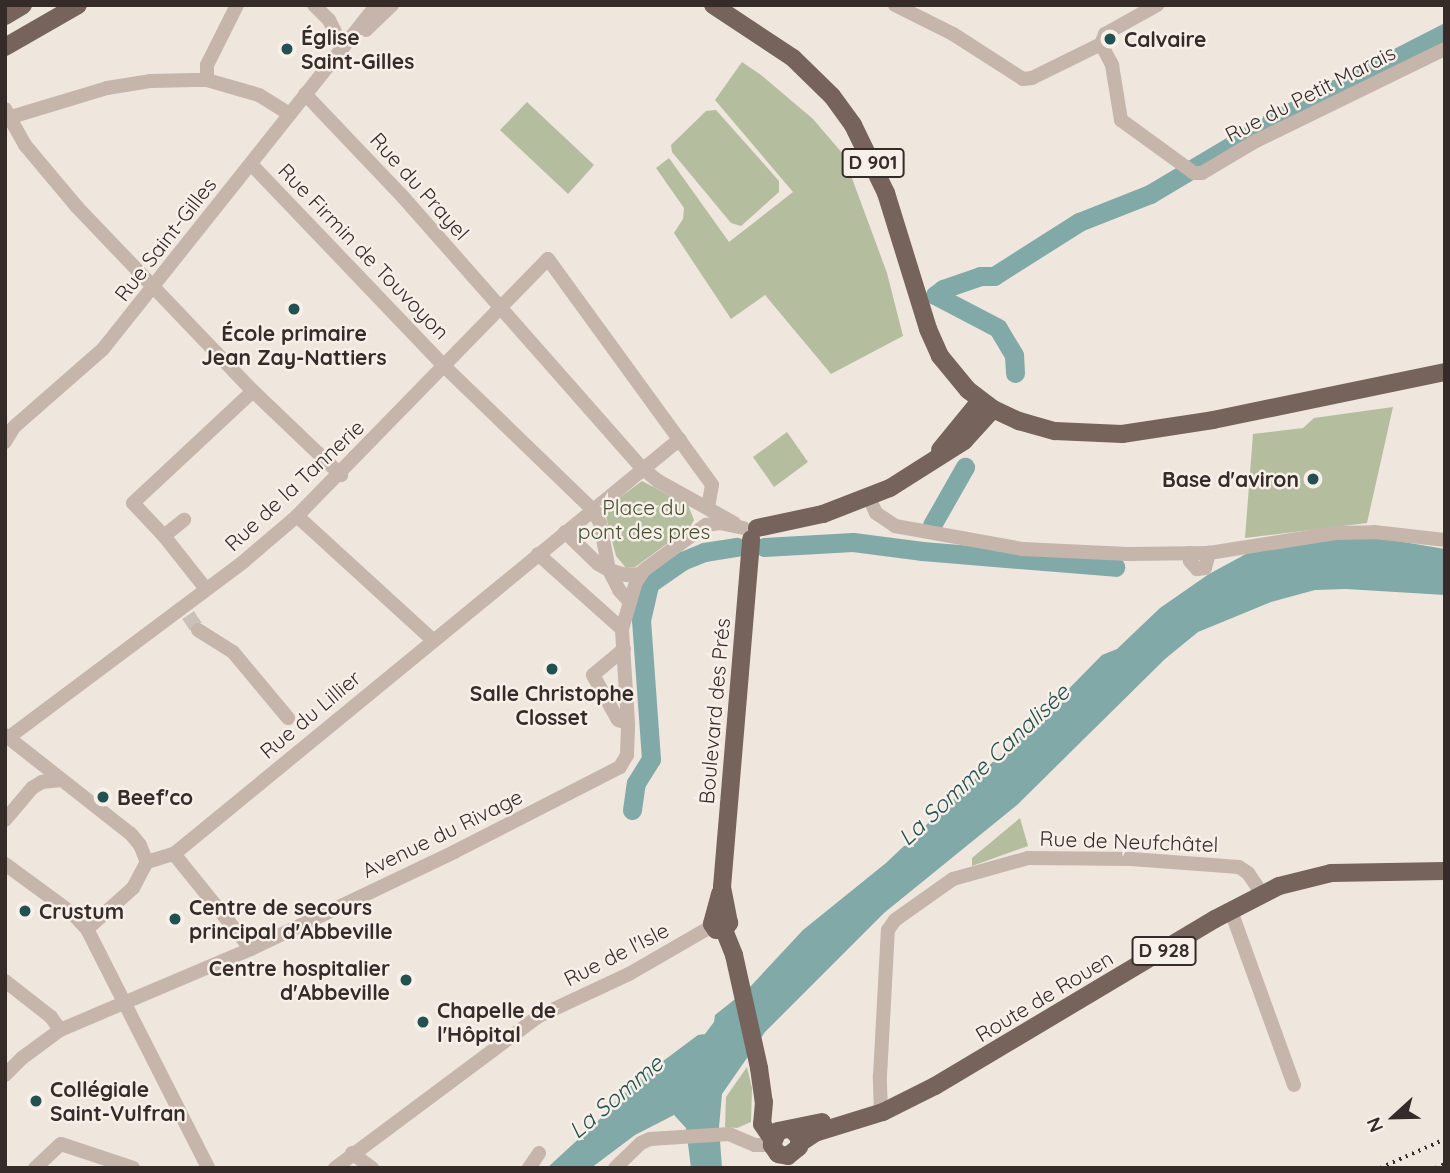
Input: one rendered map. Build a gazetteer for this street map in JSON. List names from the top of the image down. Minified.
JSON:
{"streets":{"main road":["D 901","Boulevard des Prés","D 928","Route de Rouen"],"street":["Rue du Petit Marais","Rue du Prayel","Rue Saint-Gilles","Rue Firmin de Touvoyon","Rue de la Tannerie","Rue du Lillier","Avenue du Rivage","Rue de Neufchâtel","Rue de l'Isle"]},"crossings":[["Rue du Prayel","Rue Saint-Gilles"],["Rue du Prayel","Rue de la Tannerie"],["Rue du Prayel","Boulevard des Prés"],["Rue du Prayel","Rue du Lillier"],["Rue Saint-Gilles","Rue Firmin de Touvoyon"],["Rue Firmin de Touvoyon","Rue de la Tannerie"],["Rue Firmin de Touvoyon","Rue du Lillier"],["Rue de la Tannerie","Rue du Lillier"],["Boulevard des Prés","Rue de l'Isle"],["Boulevard des Prés","Route de Rouen"],["Rue de Neufchâtel","Route de Rouen"]],"water":["La Somme Canalisée","La Somme"],"parks":["Place du pont des pres"],"places":["Calvaire","Église Saint-Gilles","École primaire Jean Zay-Nattiers","Base d'aviron","Salle Christophe Closset","Beef'co","Crustum","Centre de secours principal d'Abbeville","Centre hospitalier d'Abbeville","Chapelle de l'Hôpital","Collégiale Saint-Vulfran"],"north":"left"}
